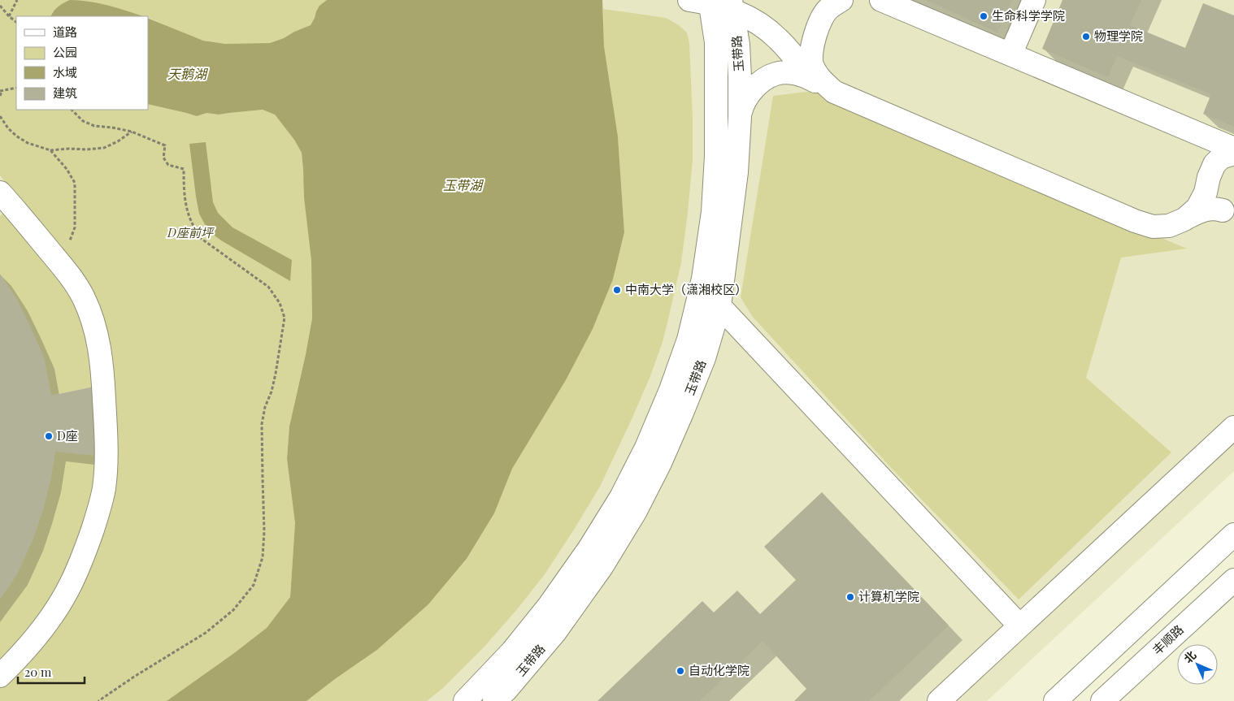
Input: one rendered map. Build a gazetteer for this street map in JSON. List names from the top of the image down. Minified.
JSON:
{"streets":{"street":["玉带路","丰顺路"]},"water":["天鹅湖","玉带湖"],"parks":["D座前坪"],"places":["生命科学学院","物理学院","中南大学（潇湘校区）","D座","计算机学院","自动化学院"],"legend":["道路","公园","水域","建筑"],"scale_bar":"20 m","north":"top left"}
